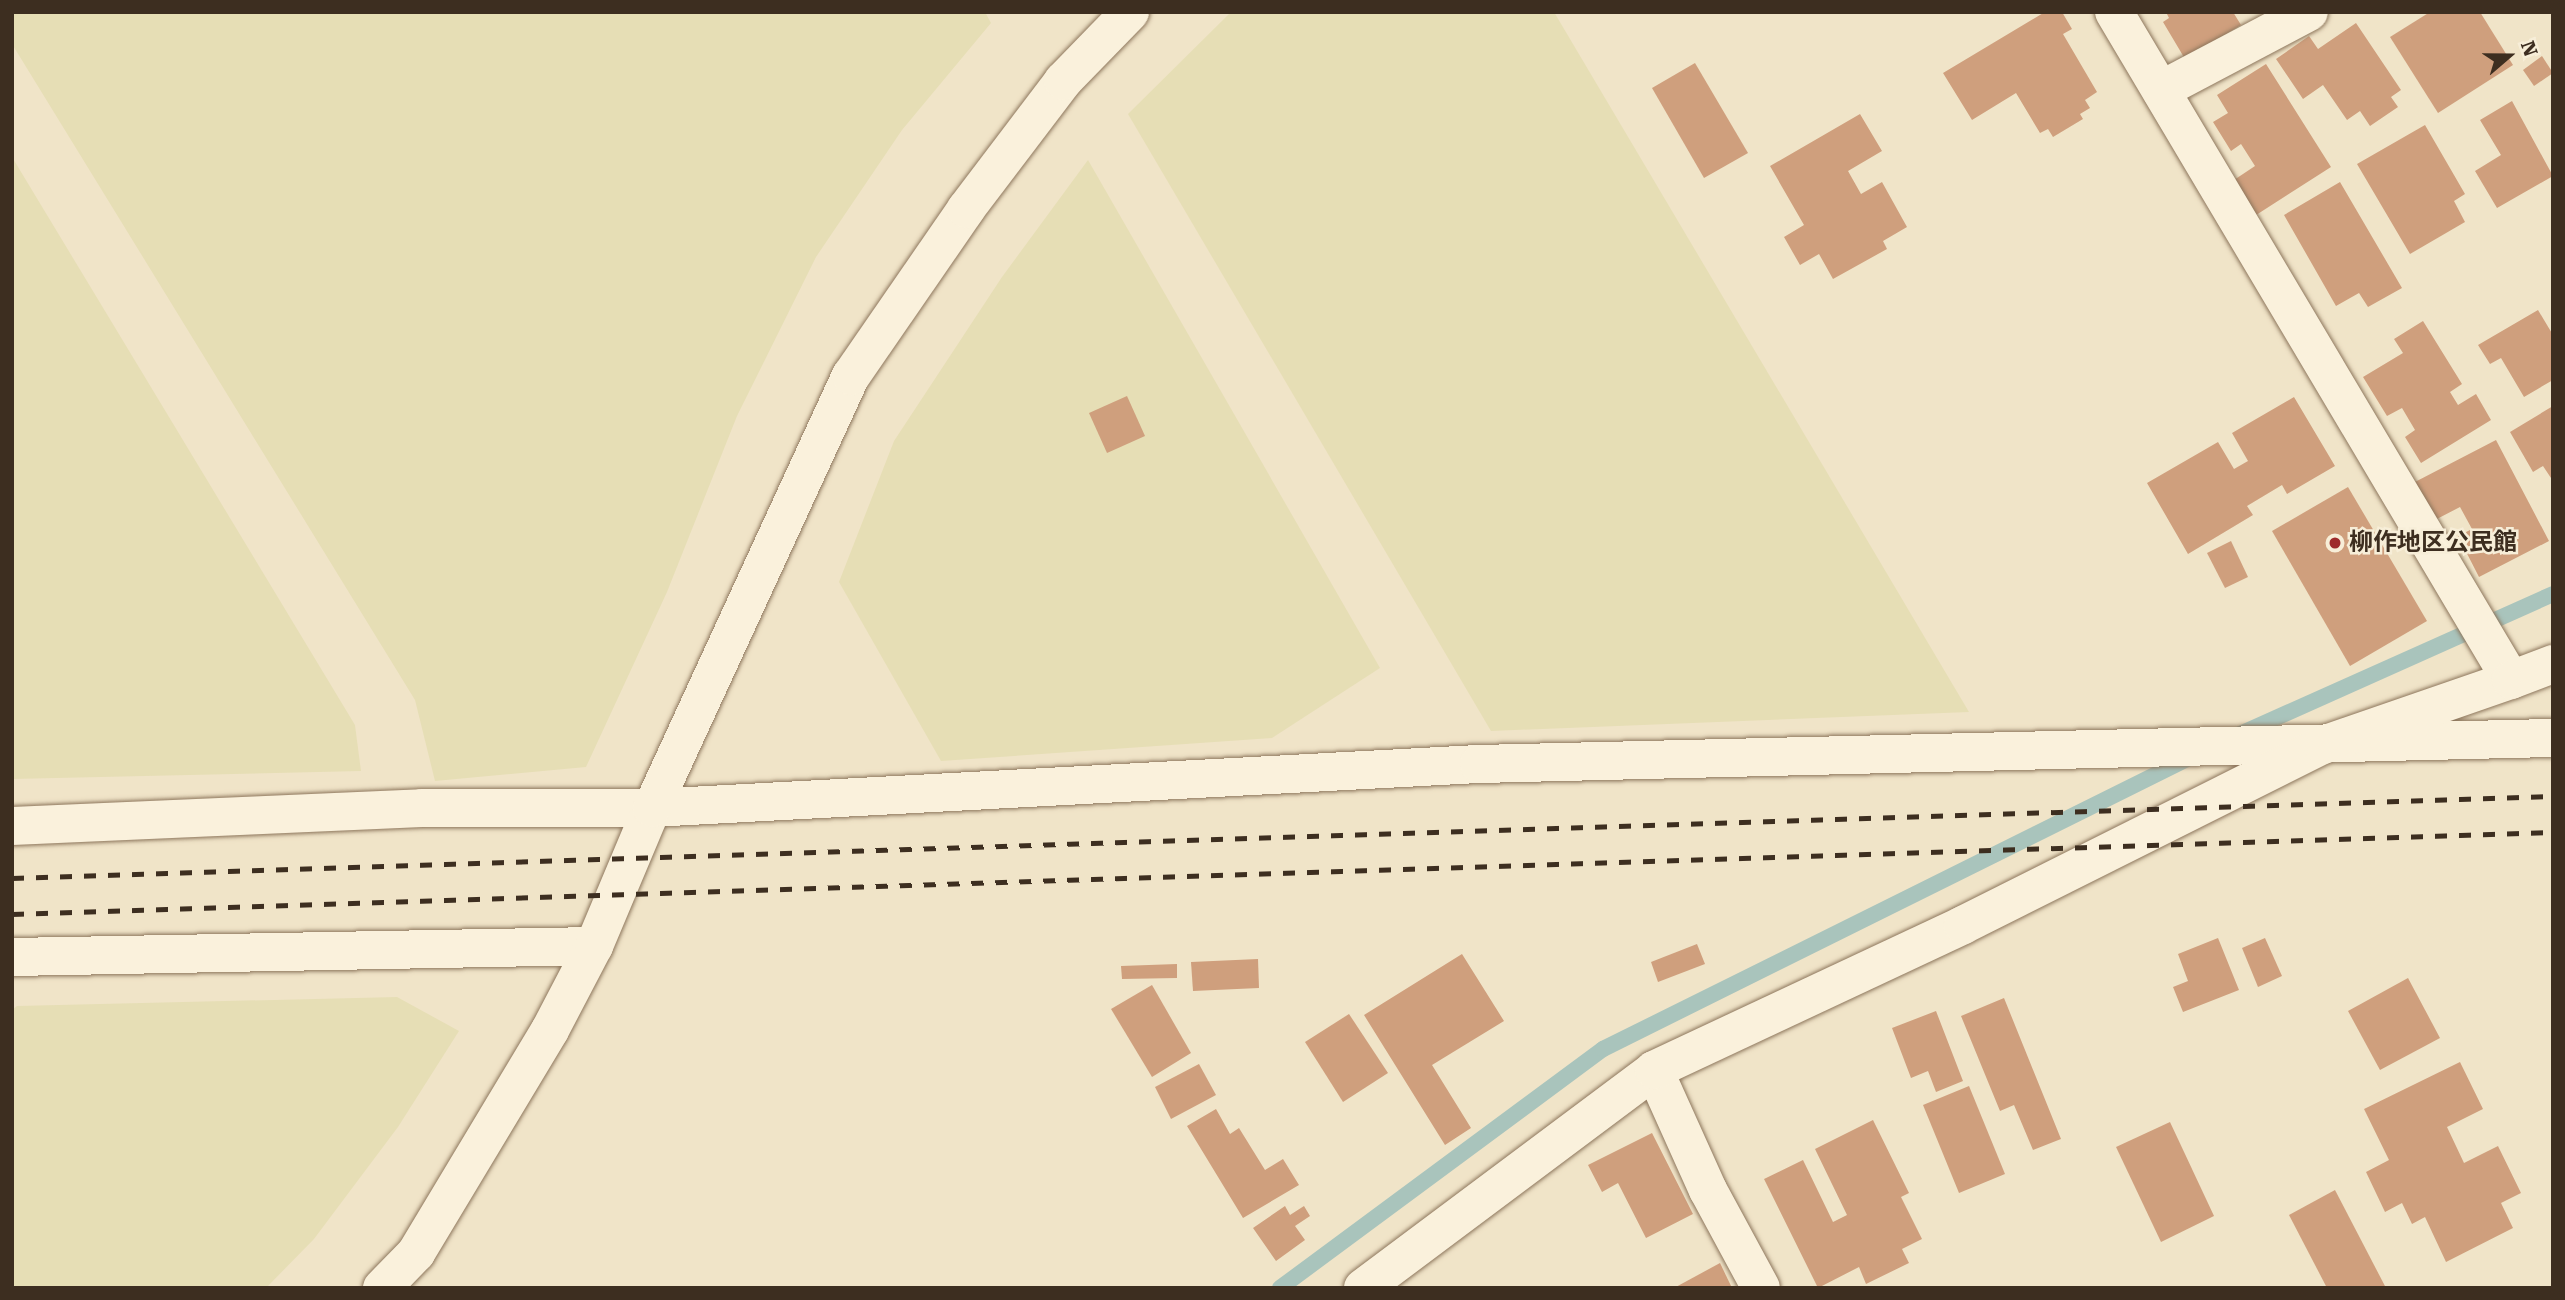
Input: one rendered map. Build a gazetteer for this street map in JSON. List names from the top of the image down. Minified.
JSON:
{"places":["柳作地区公民館"],"north":"right"}
